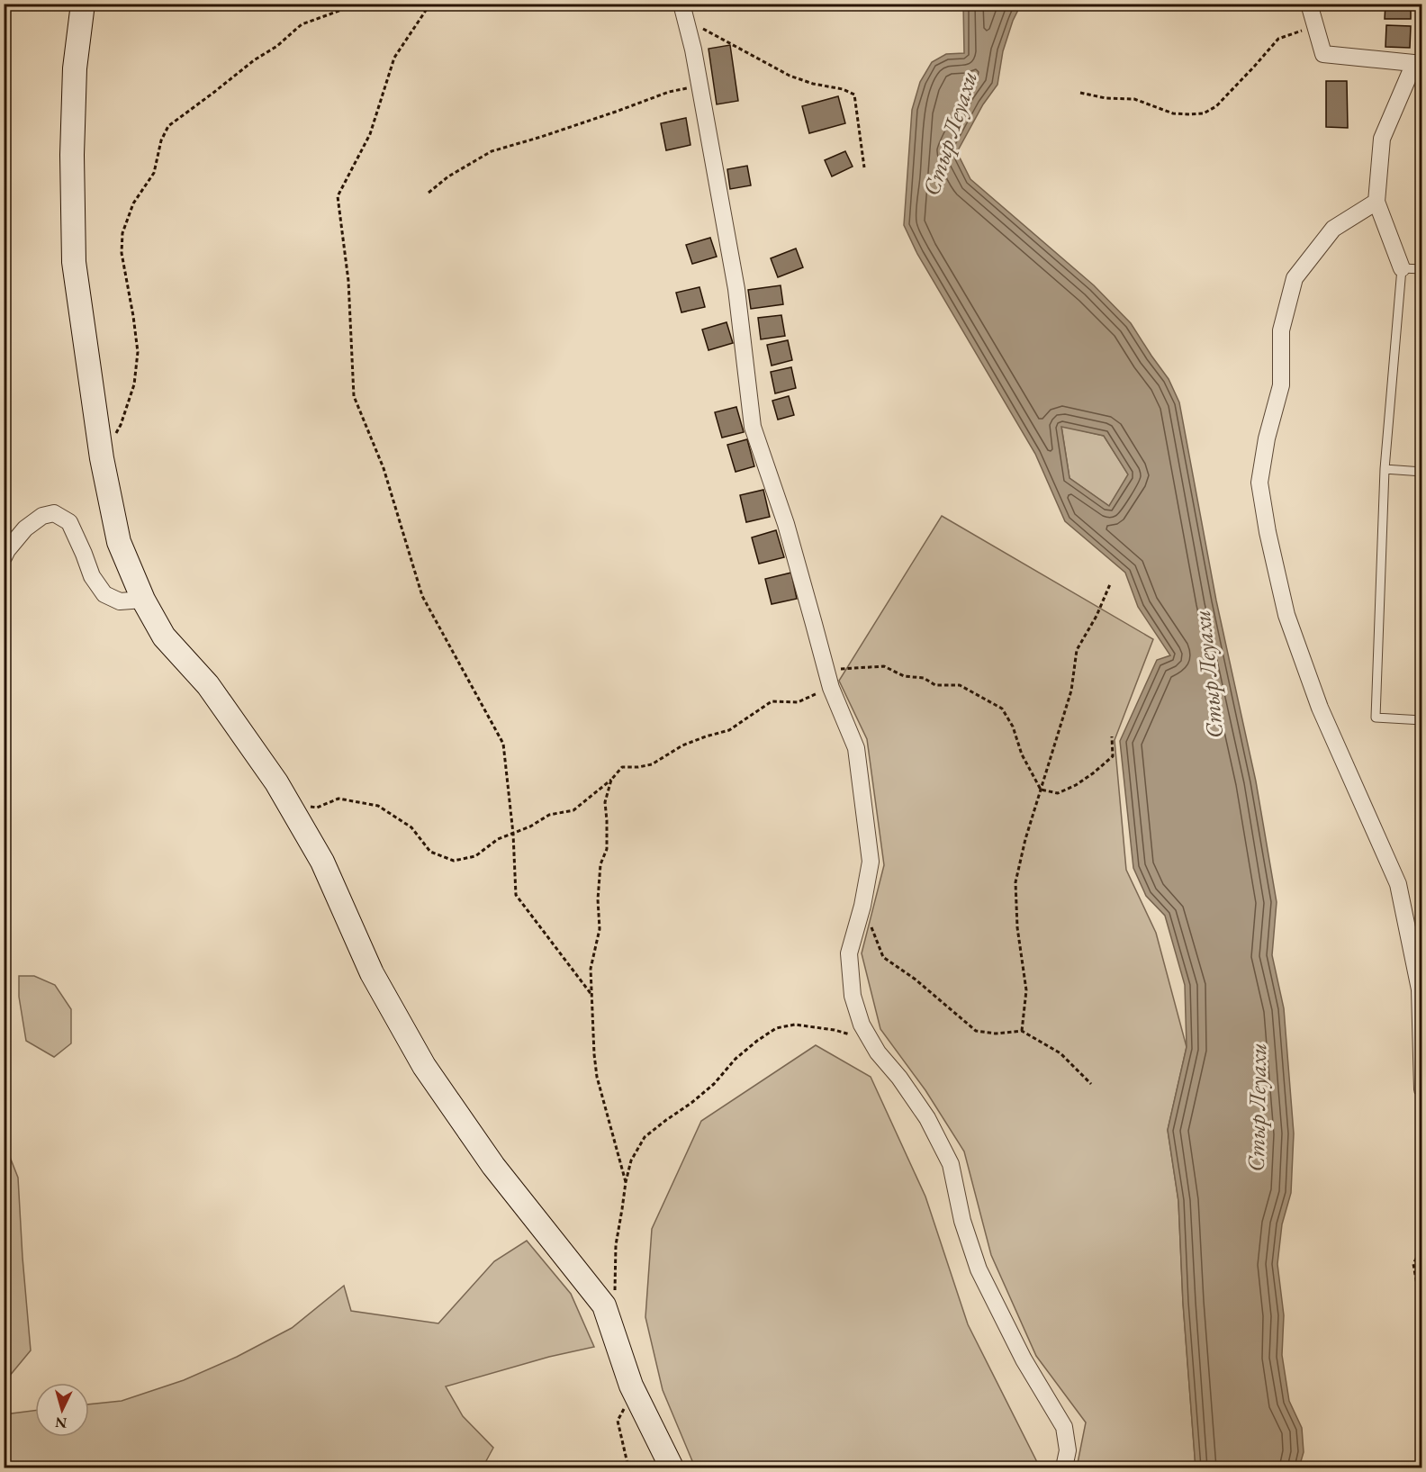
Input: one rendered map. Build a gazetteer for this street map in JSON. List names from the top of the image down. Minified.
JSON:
{"water":["Стыр Леуахи"],"north":"bottom"}
